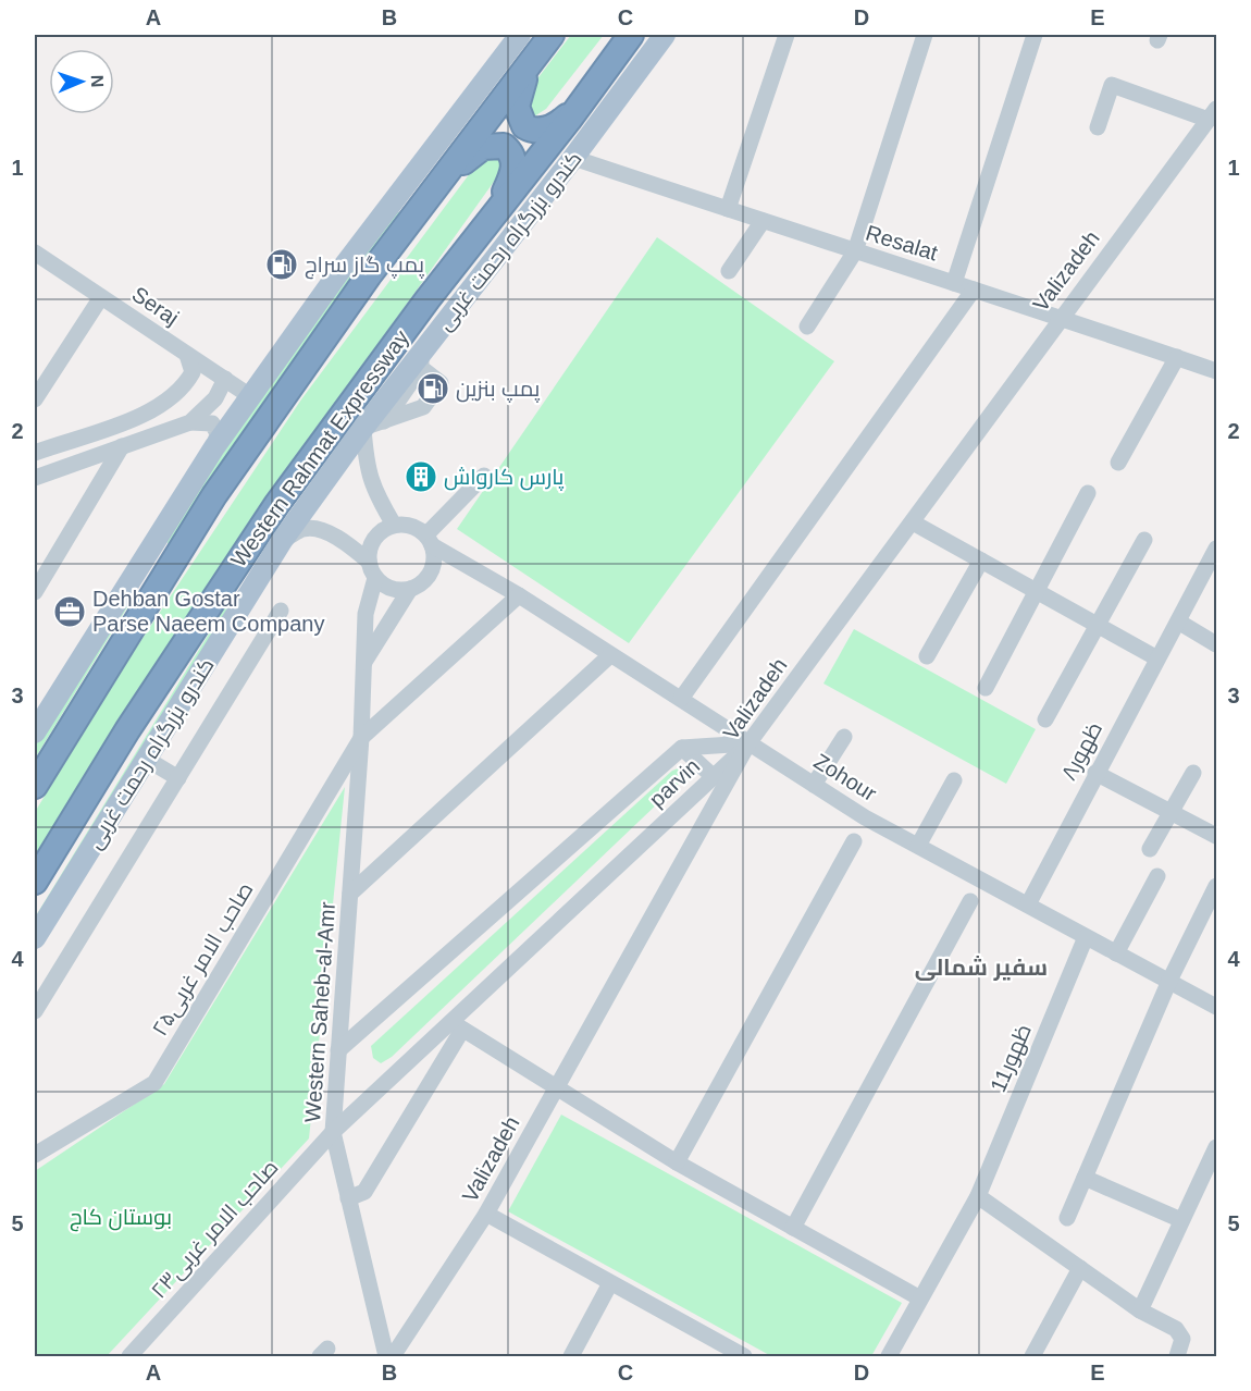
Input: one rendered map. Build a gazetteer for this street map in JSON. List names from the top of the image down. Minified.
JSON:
{"streets":{"highway":["Western Rahmat Expressway"],"main road":["کندرو بزرگراه رحمت غربی"],"street":["Resalat","Valizadeh","Seraj","ظهور۸","Zohour","parvin","صاحب الامر غربی۲۵","Western Saheb-al-Amr","11ظهور","صاحب الامر غربی۲۳"]},"crossings":[["کندرو بزرگراه رحمت غربی","Resalat"],["Resalat","Valizadeh"],["Valizadeh","Zohour"],["Valizadeh","parvin"],["ظهور۸","Zohour"],["Zohour","parvin"],["Zohour","Western Saheb-al-Amr"],["Zohour","11ظهور"],["parvin","Western Saheb-al-Amr"],["parvin","صاحب الامر غربی۲۳"],["صاحب الامر غربی۲۵","Western Saheb-al-Amr"],["Western Saheb-al-Amr","صاحب الامر غربی۲۳"]],"districts":["سفیر شمالی"],"parks":["بوستان کاج"],"places":{"fuel station":["پمپ گاز سراج","پمپ بنزین"],"building":["پارس کارواش"],"office":["Dehban Gostar Parse Naeem Company"]},"north":"right","grid":{"columns":["A","B","C","D","E"],"rows":["1","2","3","4","5"]}}
